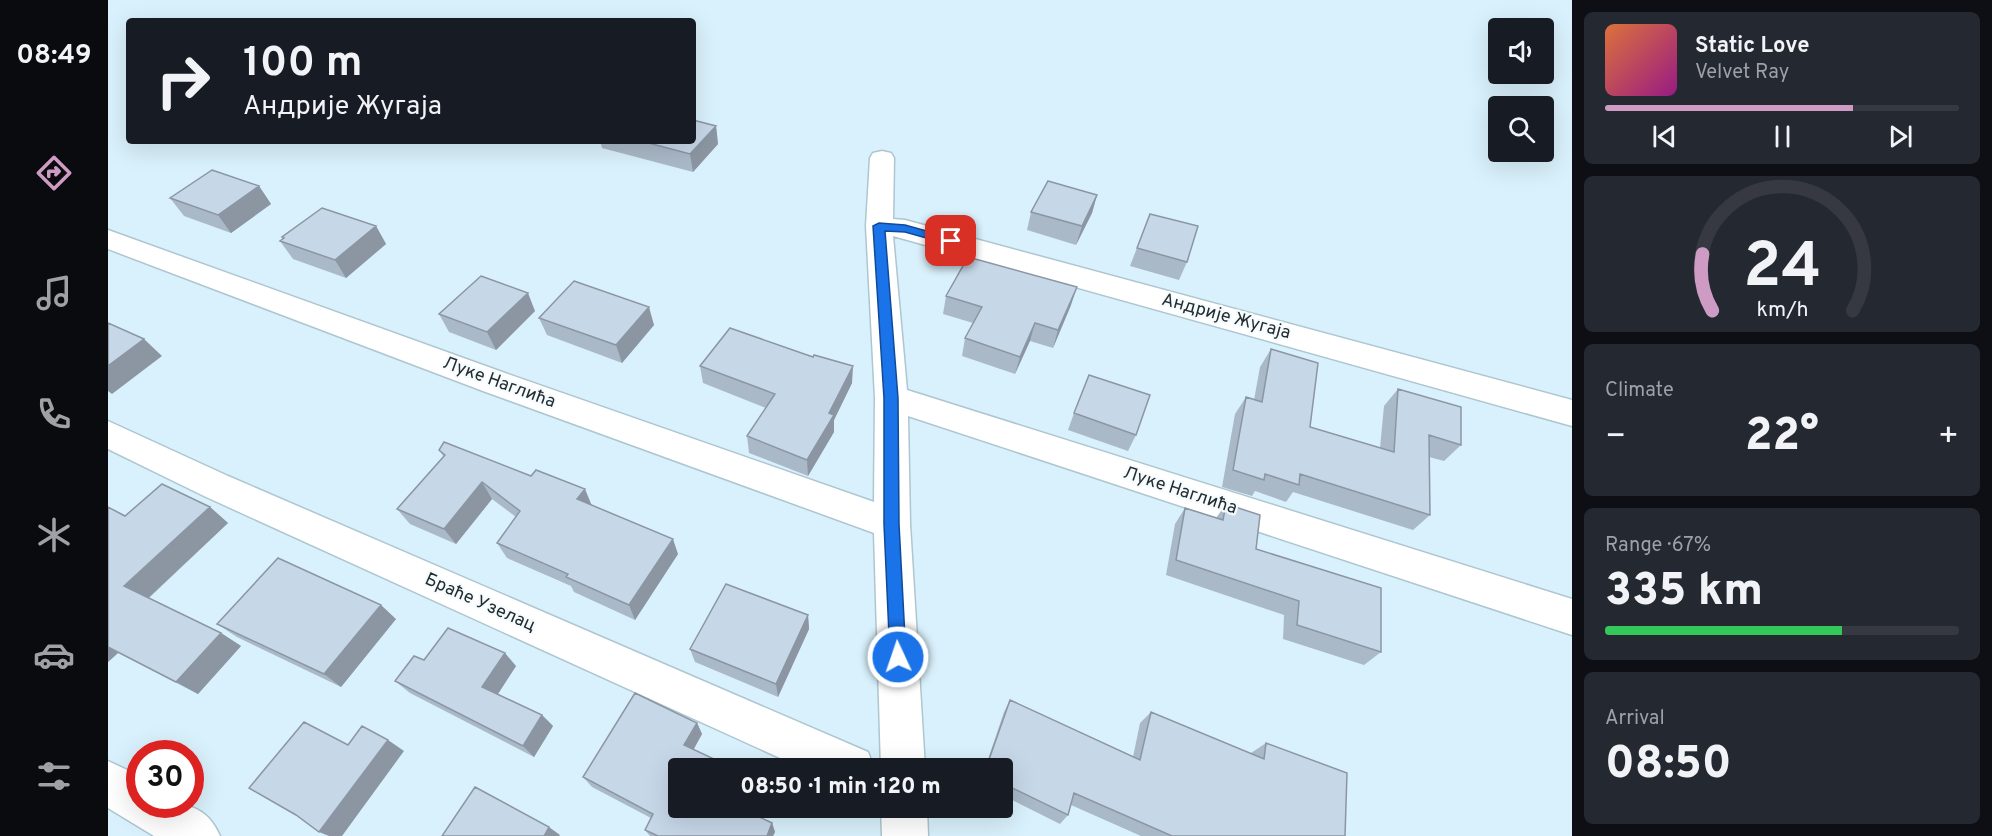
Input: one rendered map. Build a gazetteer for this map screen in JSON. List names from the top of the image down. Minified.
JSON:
{"streets":{"street":["Андрије Жугаја","Луке Наглића","Браће Узелац"]},"page":{"tabs":"08:49","turn":["100 m","Андрије Жугаја"],"song":["Static Love","Velvet Ray"],"tile":["Climate",["Range · 67%","335 km"],["Arrival","08:50"]],"heat":["−","22°","+"],"limit":"30","trip":"08:50 · 1 min · 120 m","gauge":["24","km/h"]}}
